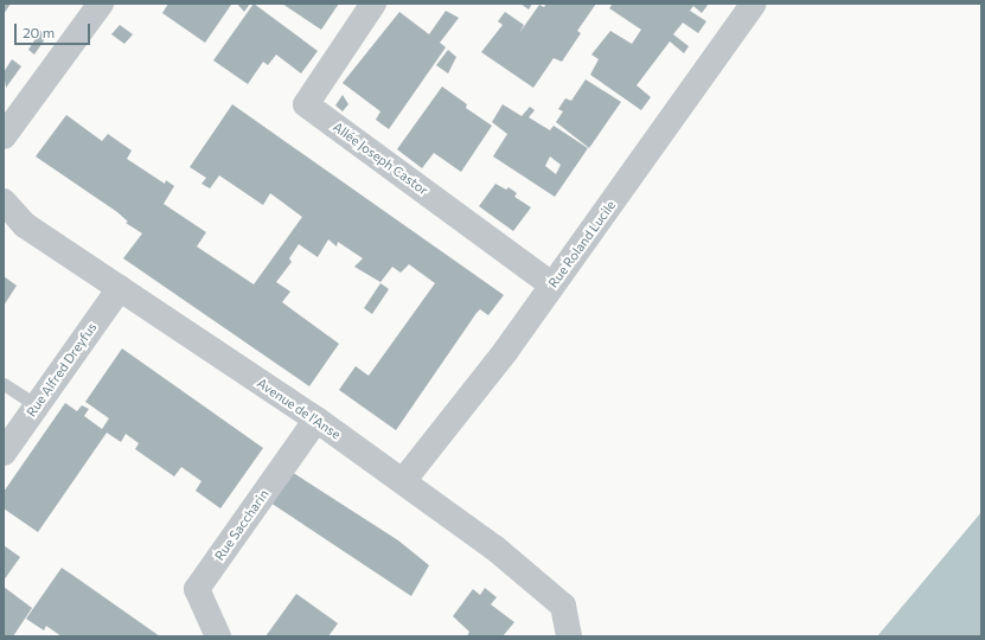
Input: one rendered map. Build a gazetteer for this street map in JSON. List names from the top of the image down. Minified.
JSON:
{"streets":{"street":["Allée Joseph Castor","Rue Roland Lucile","Rue Alfred Dreyfus","Avenue de l'Anse","Rue Saccharin"]},"crossings":[["Allée Joseph Castor","Rue Roland Lucile"],["Rue Roland Lucile","Avenue de l'Anse"],["Rue Alfred Dreyfus","Avenue de l'Anse"],["Avenue de l'Anse","Rue Saccharin"]],"scale_bar":"20 m"}
